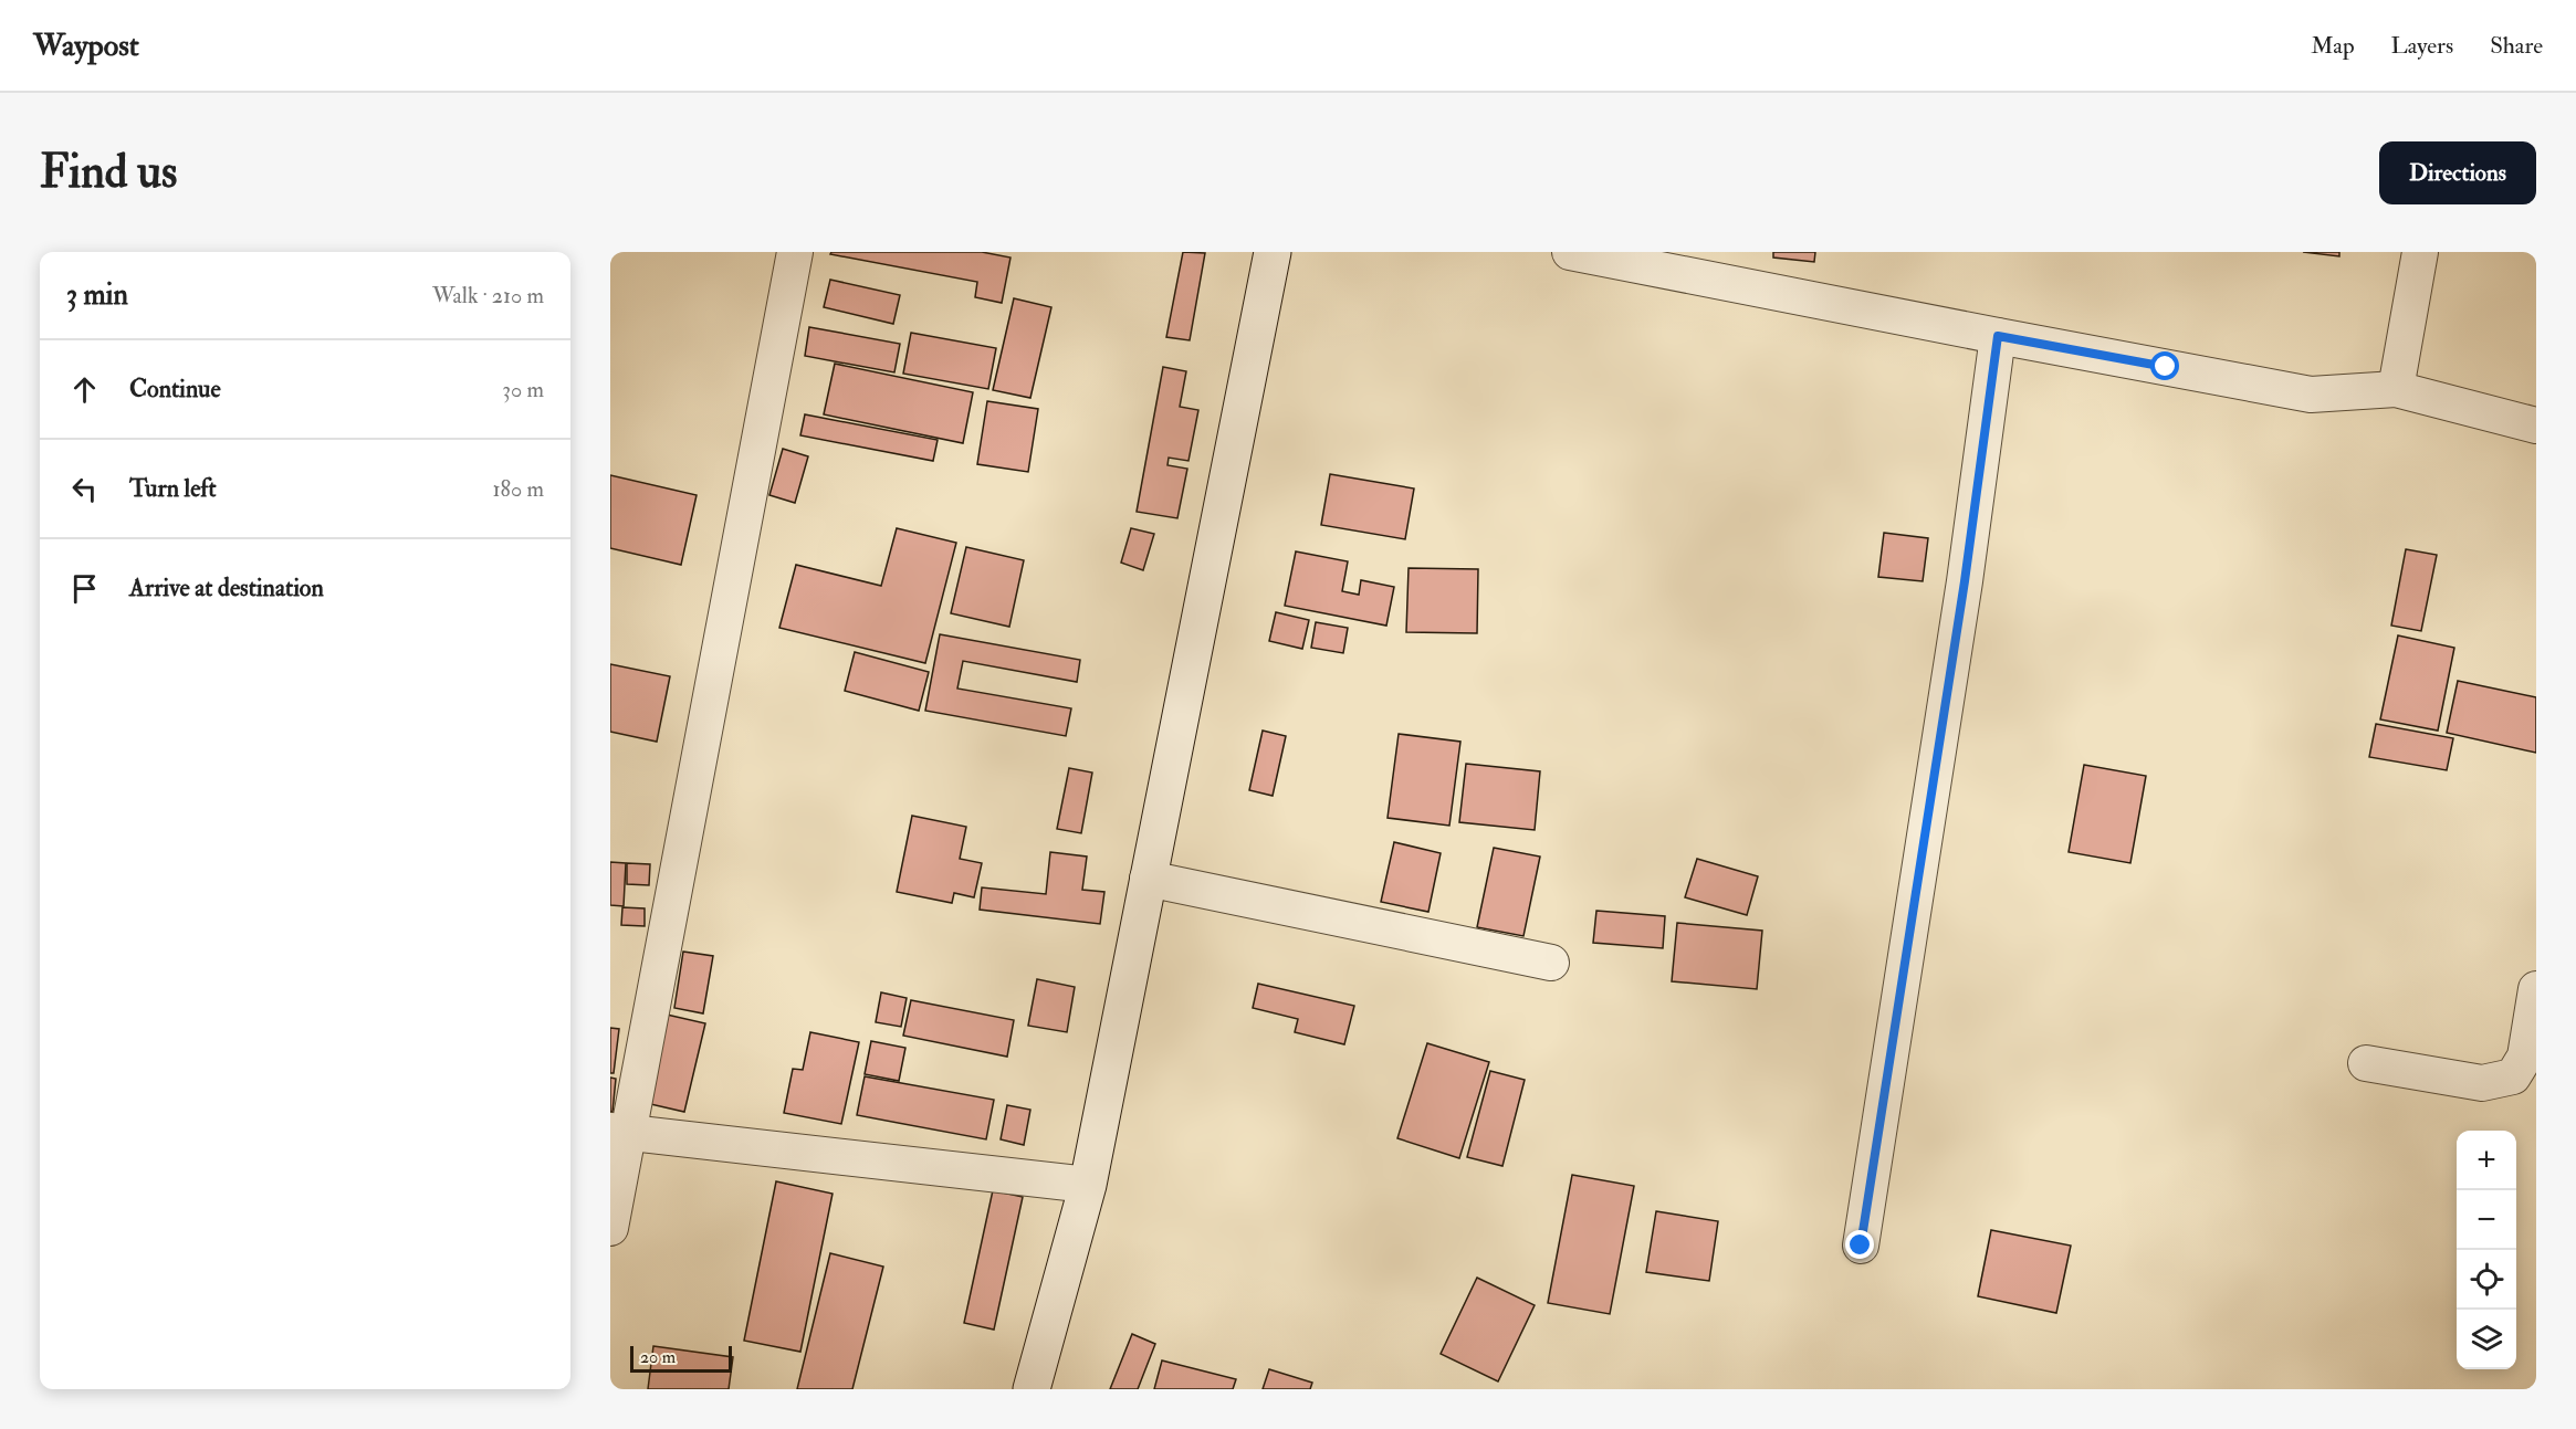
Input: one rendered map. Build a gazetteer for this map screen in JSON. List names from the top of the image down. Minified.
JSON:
{"scale_bar":"20 m","page":{"header":"Waypost","nav":["Map","Layers","Share"],"buttons":"Directions","title":"Find us","heading":["3 min","Walk · 210 m"],"list":[["Continue","30 m"],["Turn left","180 m"],"Arrive at destination"],"map_buttons":["+","−"],"scale":"20 m"}}
